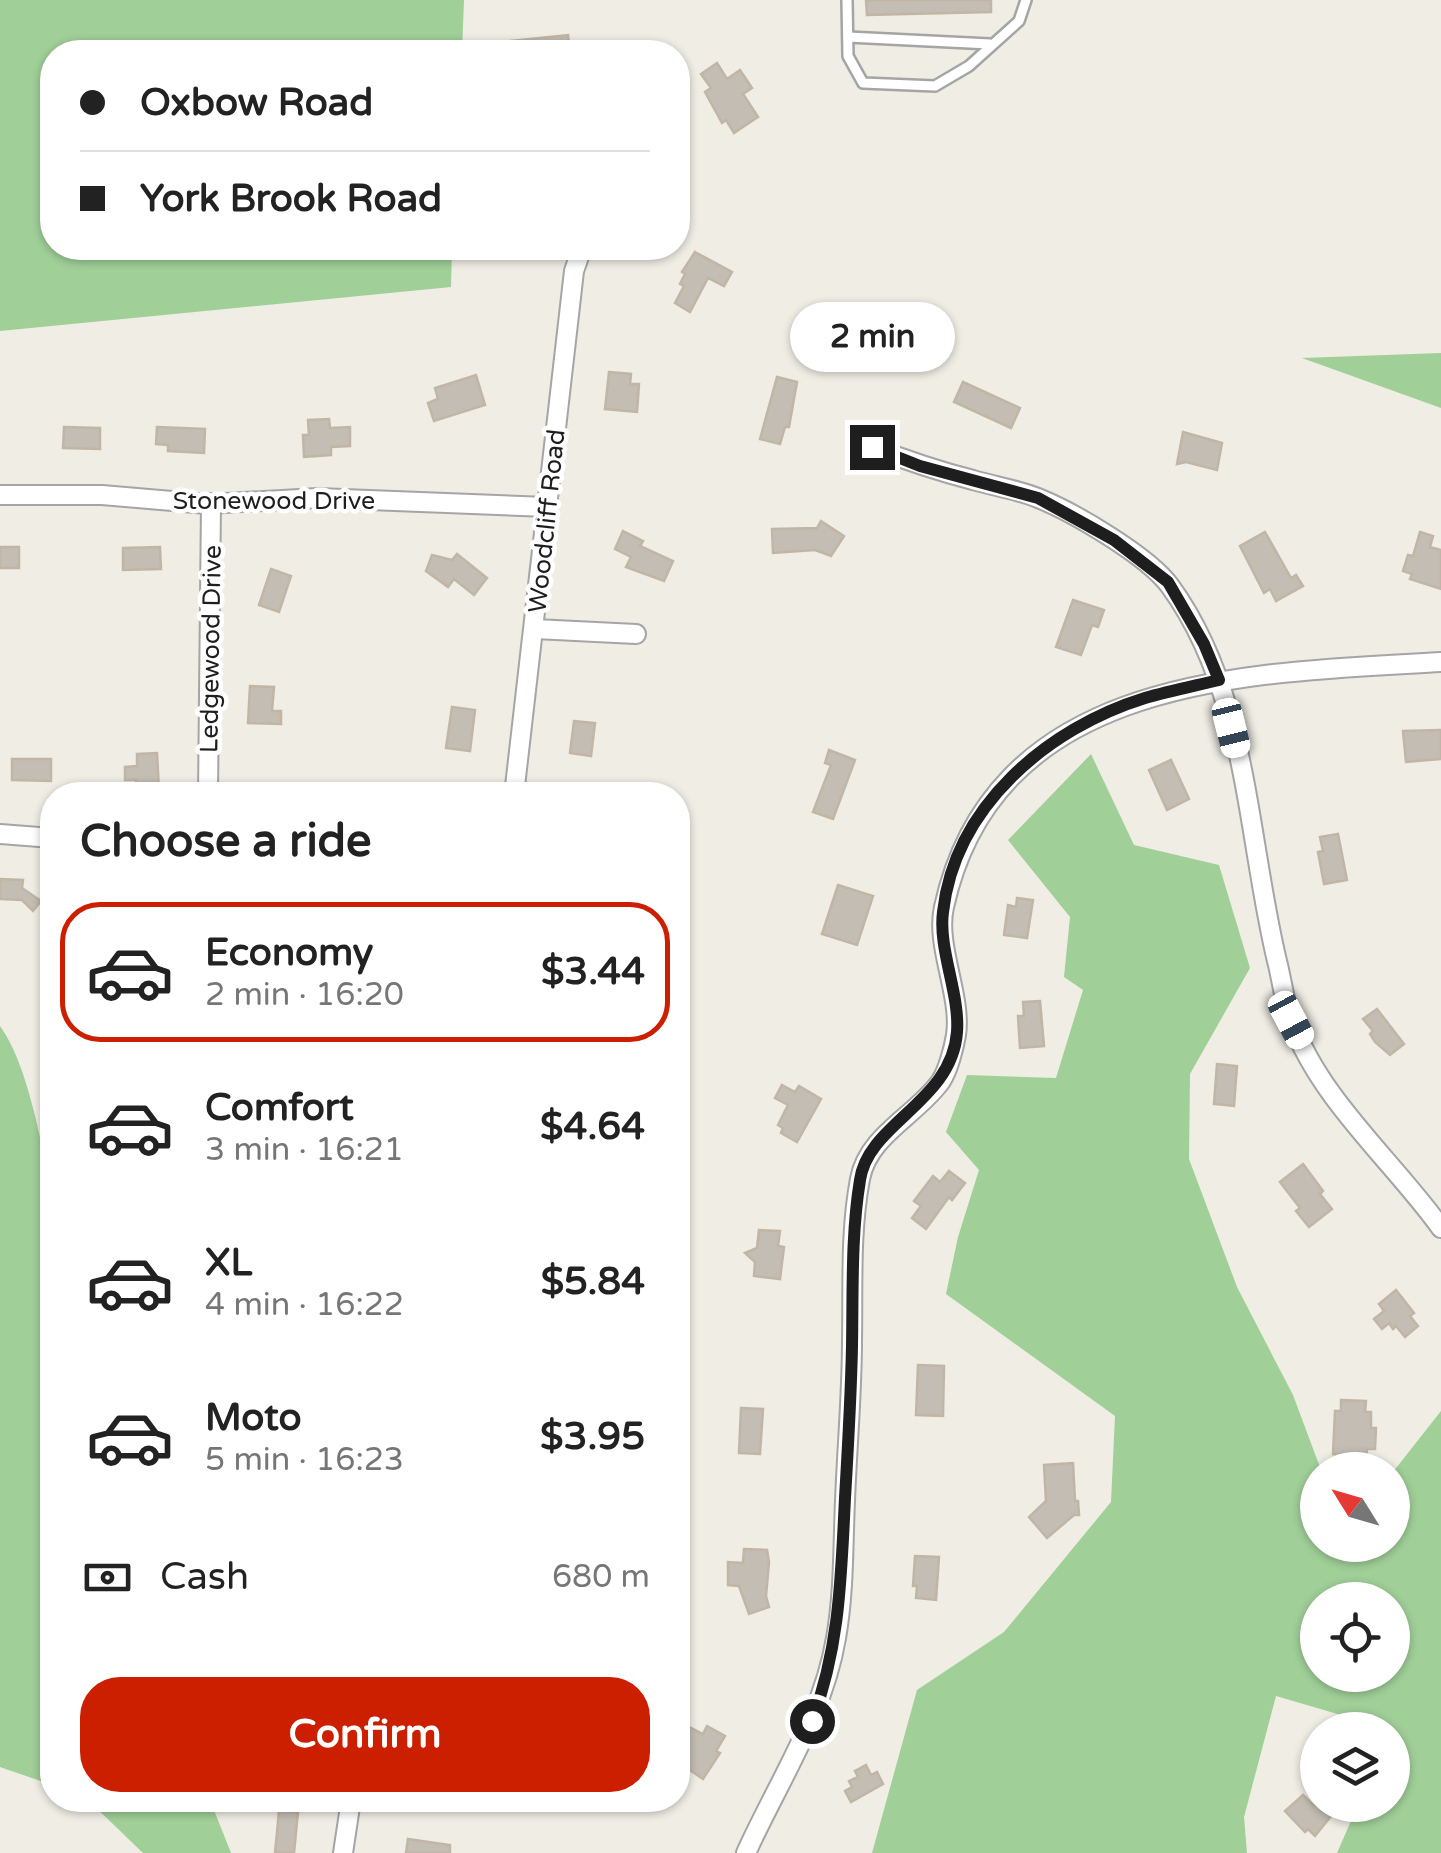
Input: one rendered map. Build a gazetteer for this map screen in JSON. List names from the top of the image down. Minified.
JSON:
{"streets":{"street":["Stonewood Drive","Woodcliff Road","Ledgewood Drive"]},"crossings":[["Stonewood Drive","Woodcliff Road"],["Stonewood Drive","Ledgewood Drive"]],"north":"top left","page":{"banner":["Oxbow Road","York Brook Road"],"bubble":"2 min","heading":"Choose a ride","list":[{"name":"Economy","note":"2 min · 16:20","value":"$3.44"},{"name":"Comfort","note":"3 min · 16:21","value":"$4.64"},{"name":"XL","note":"4 min · 16:22","value":"$5.84"},{"name":"Moto","note":"5 min · 16:23","value":"$3.95"}],"pay":["Cash","680 m"],"buttons":"Confirm"}}
